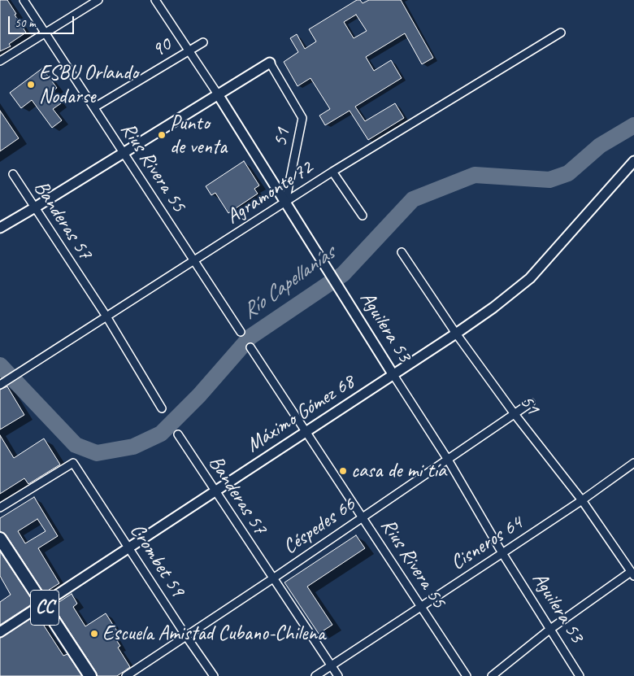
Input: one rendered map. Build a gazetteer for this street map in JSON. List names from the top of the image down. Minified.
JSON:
{"streets":{"main road":["CC"],"street":["90","51","Rius Rivera 55","Agramonte 72","Banderas 57","Aguilera 53","Máximo Gómez 68","Céspedes 66","Cisneros 64","Crombet 59"]},"crossings":[["90","Rius Rivera 55"],["90","Aguilera 53"],["51","Agramonte 72"],["51","Aguilera 53"],["51","Máximo Gómez 68"],["51","Céspedes 66"],["51","Cisneros 64"],["Rius Rivera 55","Agramonte 72"],["Rius Rivera 55","Máximo Gómez 68"],["Rius Rivera 55","Céspedes 66"],["Rius Rivera 55","Cisneros 64"],["Agramonte 72","Banderas 57"],["Agramonte 72","Aguilera 53"],["Banderas 57","Máximo Gómez 68"],["Banderas 57","Céspedes 66"],["Banderas 57","Cisneros 64"],["Aguilera 53","Máximo Gómez 68"],["Aguilera 53","Céspedes 66"],["Aguilera 53","Cisneros 64"],["Máximo Gómez 68","Crombet 59"],["Máximo Gómez 68","CC"],["Céspedes 66","Crombet 59"]],"water":["Río Capellanías"],"places":["ESBU Orlando Nodarse","Punto de venta","casa de mi tía","Escuela Amistad Cubano-Chilena"],"scale_bar":"50 m"}
